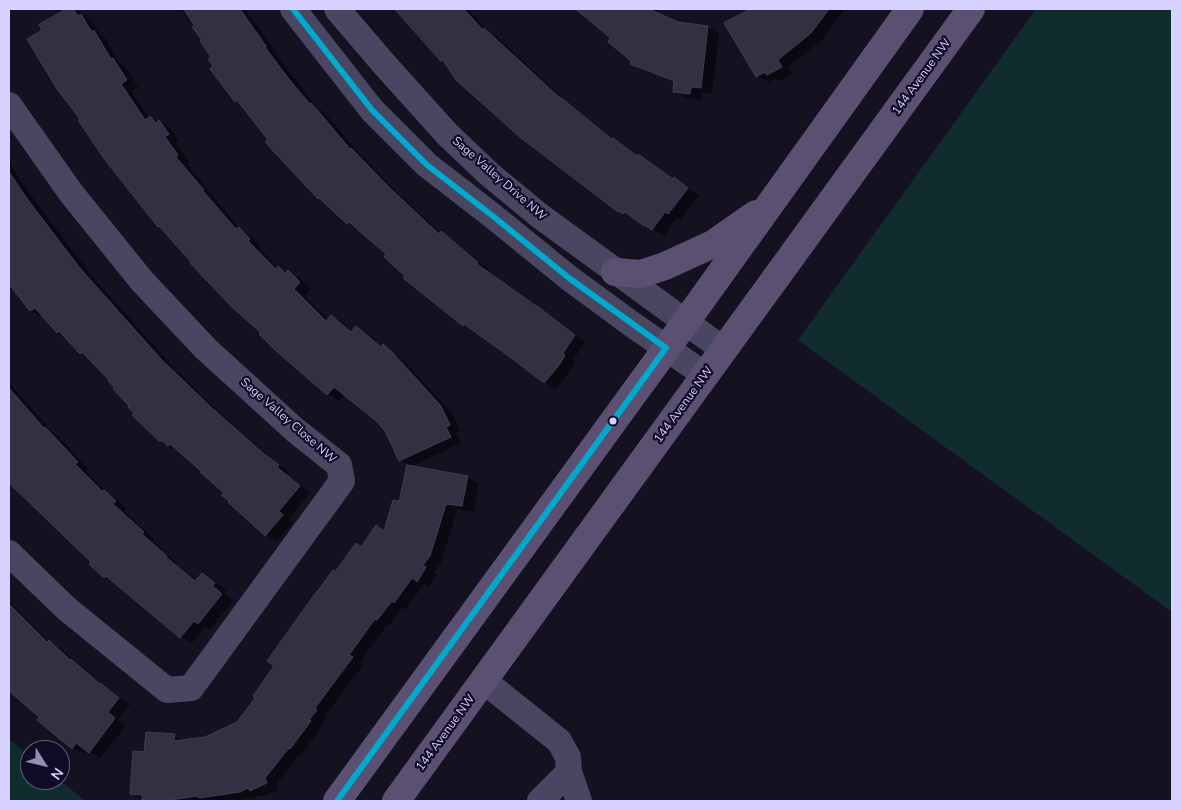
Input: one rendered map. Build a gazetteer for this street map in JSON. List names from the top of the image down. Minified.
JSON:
{"streets":{"main road":["144 Avenue NW"],"street":["Sage Valley Drive NW","Sage Valley Close NW"]},"crossings":[["144 Avenue NW","Sage Valley Drive NW"]],"north":"bottom right"}
